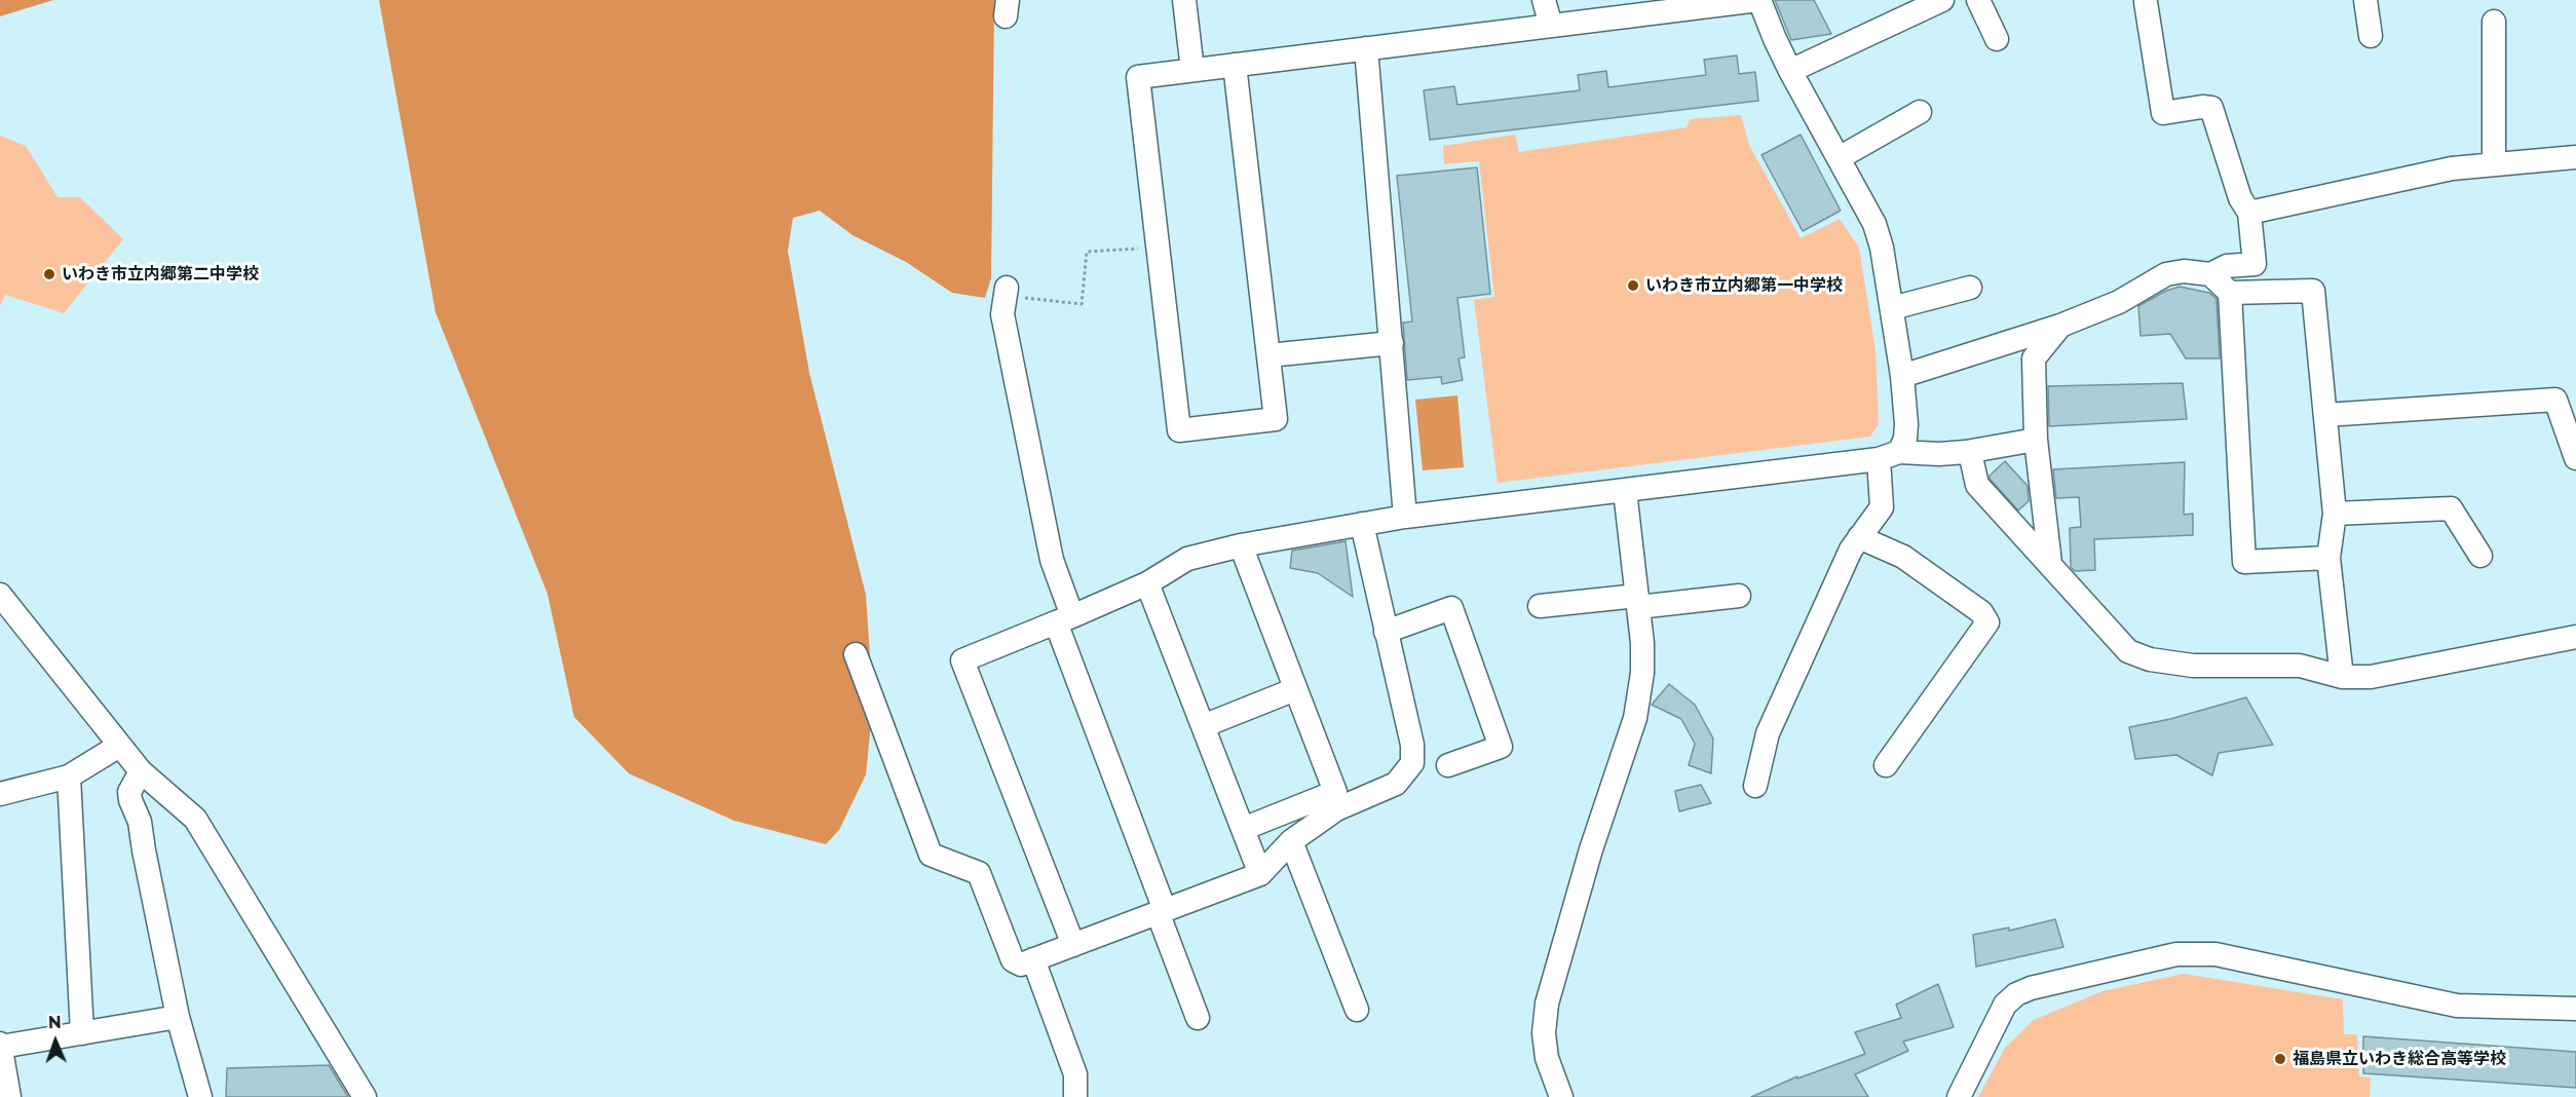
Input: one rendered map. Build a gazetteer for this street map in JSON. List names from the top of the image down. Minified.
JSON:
{"places":["いわき市立内郷第二中学校","いわき市立内郷第一中学校","福島県立いわき総合高等学校"],"north":"top"}
